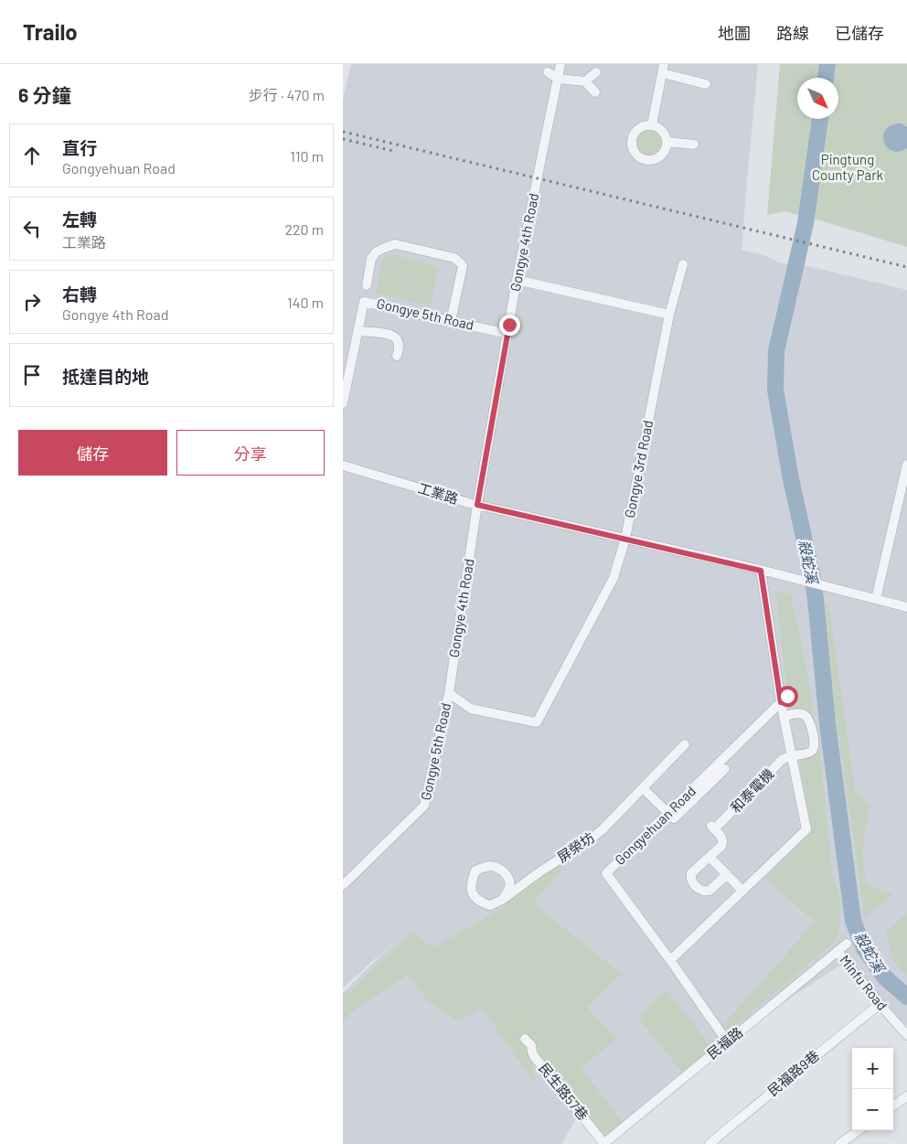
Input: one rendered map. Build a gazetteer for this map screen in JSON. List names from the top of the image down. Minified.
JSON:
{"streets":{"street":["Gongye 4th Road","Gongye 5th Road","Gongye 3rd Road","工業路","和泰電機","Gongyehuan Road","屏榮坊","Minfu Road","民福路","民福路9巷","民生路57巷"]},"crossings":[["Gongye 4th Road","Gongye 5th Road"],["Gongye 4th Road","Gongye 3rd Road"],["Gongye 4th Road","工業路"],["Gongye 5th Road","Gongye 3rd Road"],["Gongye 3rd Road","工業路"],["Gongyehuan Road","民福路"],["Minfu Road","民福路"],["Minfu Road","民福路9巷"],["民福路","民生路57巷"]],"water":["殺蛇溪"],"parks":["Pingtung County Park"],"north":"bottom right","page":{"header":"Trailo","nav":["地圖","路線","已儲存"],"heading":["6 分鐘","步行 · 470 m"],"list":[["直行","Gongyehuan Road","110 m"],["左轉","工業路","220 m"],["右轉","Gongye 4th Road","140 m"],"抵達目的地"],"buttons":["儲存","分享"],"map_buttons":["+","−"]}}
